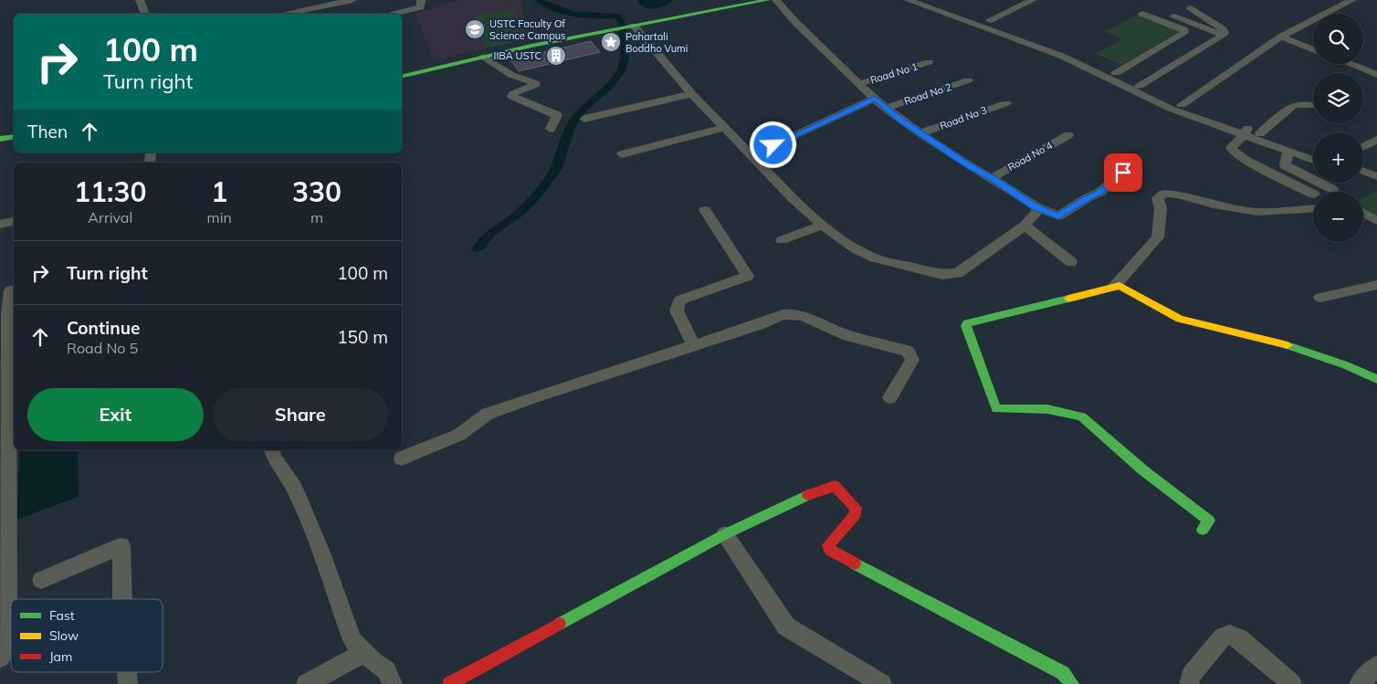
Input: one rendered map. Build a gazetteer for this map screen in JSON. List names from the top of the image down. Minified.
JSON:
{"streets":{"street":["Road No 1","Road No 2","Road No 3","Road No 4"]},"places":{"school or university":["USTC Faculty Of Science Campus"],"place":["Pahartali Boddho Vumi"],"building":["IIBA USTC"]},"legend":["Fast","Slow","Jam"],"page":{"map_buttons":["+","−"],"turn":["100 m","Turn right"],"then":"Then","eta":["11:30","Arrival","1","min","330","m"],"list":[{"name":"Turn right","value":"100 m"},{"name":"Continue","note":"Road No 5","value":"150 m"}],"buttons":["Exit","Share"]}}
